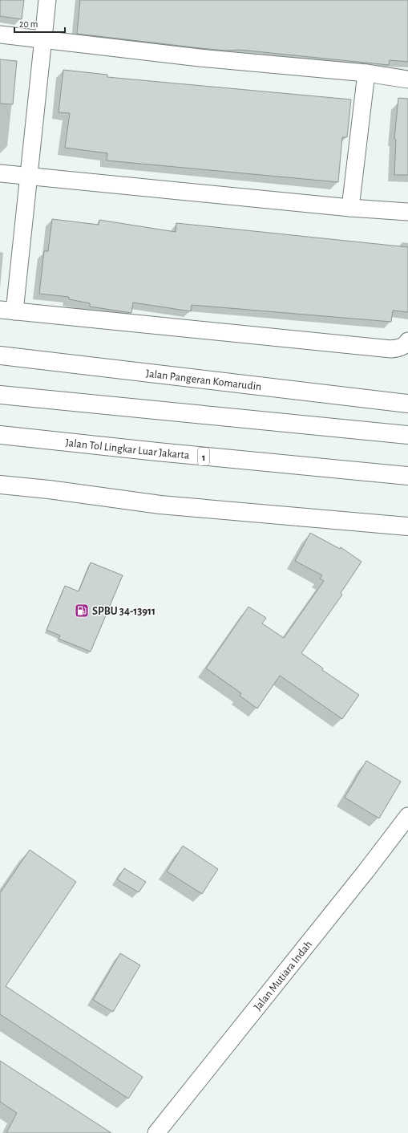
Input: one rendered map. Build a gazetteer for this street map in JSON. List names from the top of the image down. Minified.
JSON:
{"streets":{"main road":["Jalan Pangeran Komarudin","Jalan Tol Lingkar Luar Jakarta","1"],"street":["Jalan Mutiara Indah"]},"places":{"fuel station":["SPBU 34-13911"]},"scale_bar":"20 m"}
